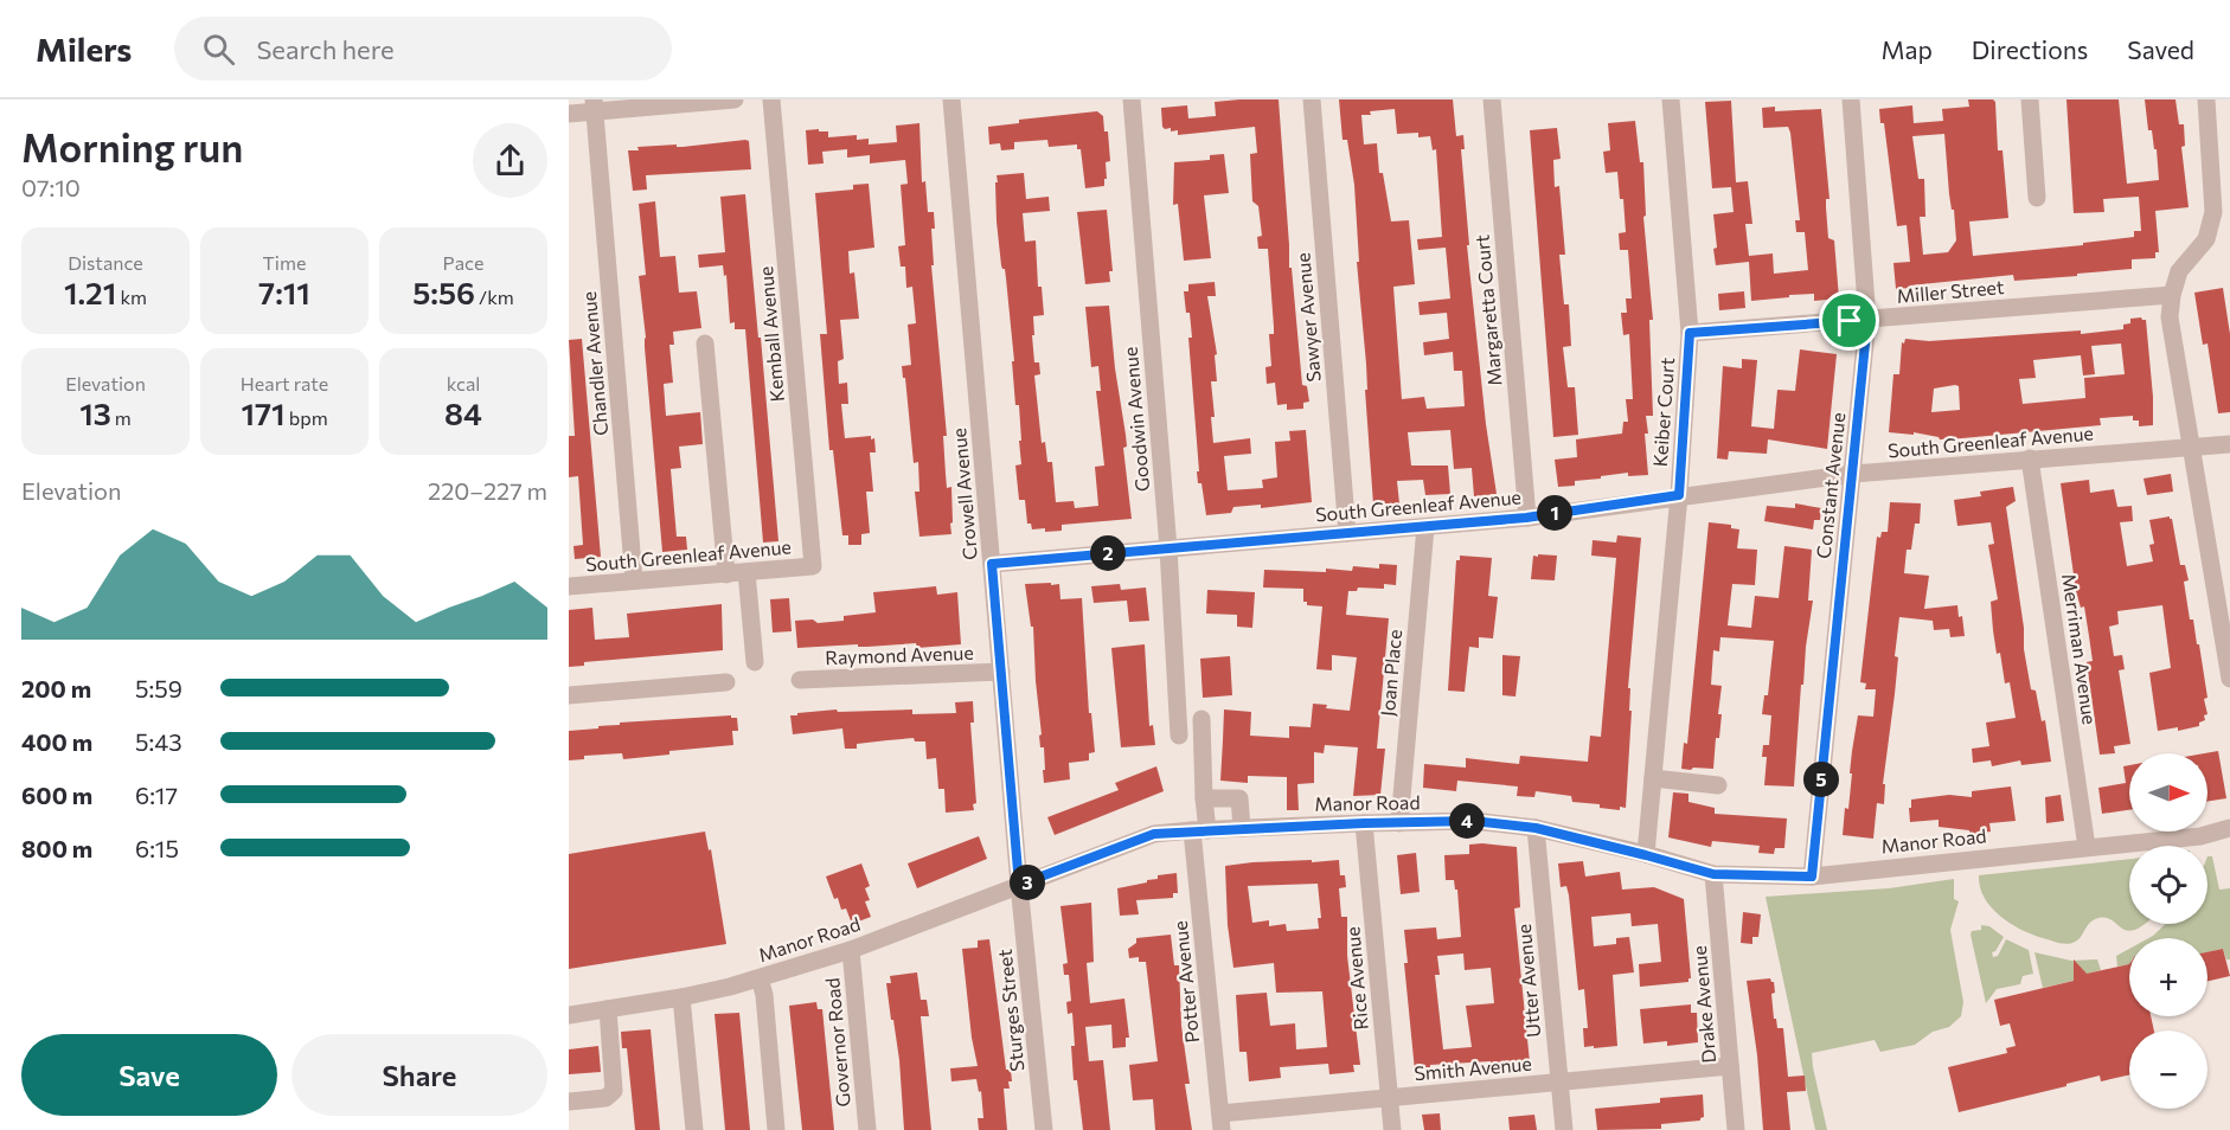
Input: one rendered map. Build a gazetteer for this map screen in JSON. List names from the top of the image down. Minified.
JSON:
{"streets":{"street":["Miller Street","Margaretta Court","Sawyer Avenue","Kemball Avenue","Chandler Avenue","Keiber Court","Goodwin Avenue","South Greenleaf Avenue","Constant Avenue","Crowell Avenue","Merriman Avenue","Raymond Avenue","Joan Place","Manor Road","Rice Avenue","Utter Avenue","Potter Avenue","Drake Avenue","Sturges Street","Governor Road","Smith Avenue"]},"crossings":[["Miller Street","Keiber Court"],["Miller Street","Constant Avenue"],["Margaretta Court","South Greenleaf Avenue"],["Sawyer Avenue","South Greenleaf Avenue"],["Kemball Avenue","South Greenleaf Avenue"],["Chandler Avenue","South Greenleaf Avenue"],["Keiber Court","South Greenleaf Avenue"],["Keiber Court","Manor Road"],["Goodwin Avenue","South Greenleaf Avenue"],["South Greenleaf Avenue","Constant Avenue"],["South Greenleaf Avenue","Crowell Avenue"],["South Greenleaf Avenue","Merriman Avenue"],["South Greenleaf Avenue","Joan Place"],["Constant Avenue","Manor Road"],["Crowell Avenue","Raymond Avenue"],["Crowell Avenue","Manor Road"],["Crowell Avenue","Sturges Street"],["Merriman Avenue","Manor Road"],["Joan Place","Manor Road"],["Manor Road","Rice Avenue"],["Manor Road","Utter Avenue"],["Manor Road","Potter Avenue"],["Manor Road","Drake Avenue"],["Manor Road","Sturges Street"],["Manor Road","Governor Road"],["Rice Avenue","Smith Avenue"],["Utter Avenue","Smith Avenue"],["Potter Avenue","Smith Avenue"],["Drake Avenue","Smith Avenue"]],"north":"right","page":{"header":"Milers","search":"Search here","nav":["Map","Directions","Saved"],"heading":["Morning run","07:10"],"stats":[["Distance","1.21 km"],["Time","7:11"],["Pace","5:56 /km"],["Elevation","13 m"],["Heart rate","171 bpm"],["kcal","84"]],"chart":["Elevation","220–227 m"],"pins":["1","2","5","4","3"],"list":[{"name":"200 m","note":"5:59"},{"name":"400 m","note":"5:43"},{"name":"600 m","note":"6:17"},{"name":"800 m","note":"6:15"}],"map_buttons":["+","−"],"buttons":["Save","Share"]}}
